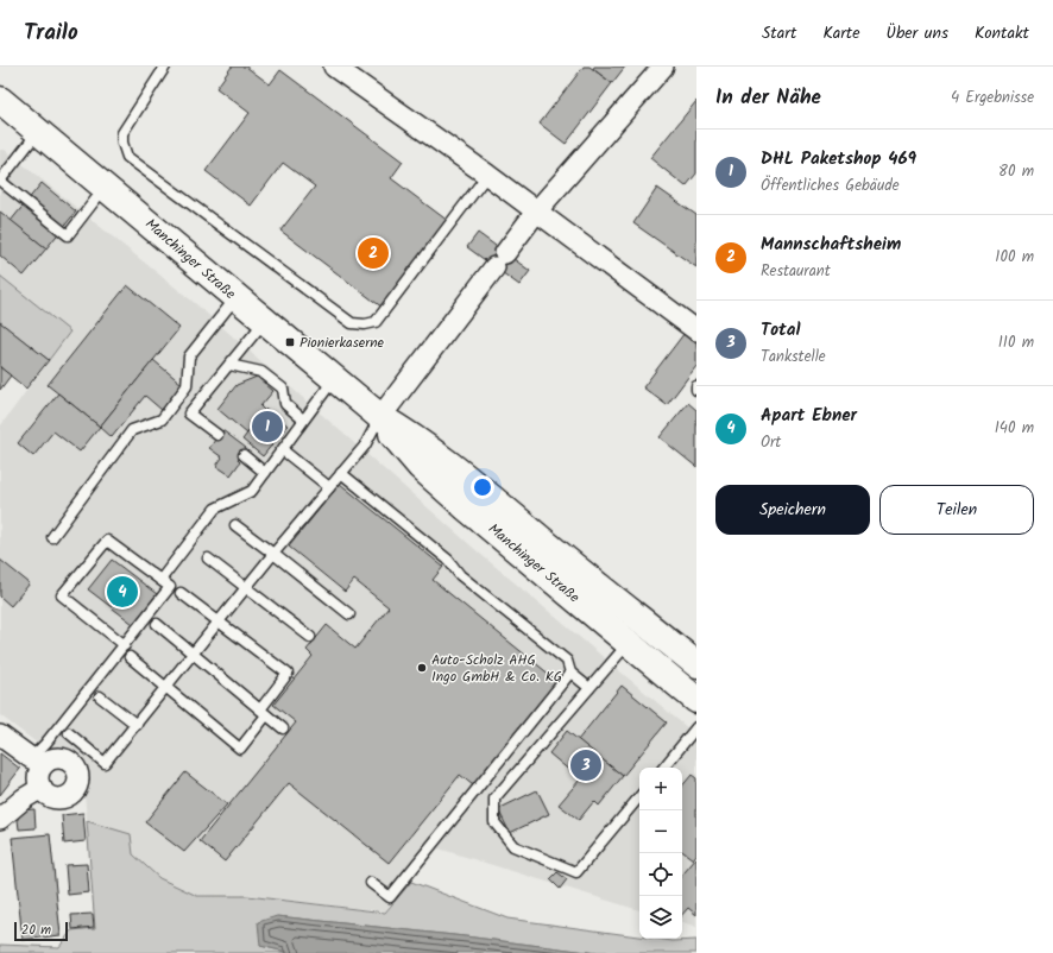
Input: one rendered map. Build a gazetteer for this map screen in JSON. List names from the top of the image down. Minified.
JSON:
{"streets":{"main road":["Manchinger Straße"]},"places":{"transit":["Pionierkaserne"],"other":["Auto-Scholz AHG Ingo GmbH & Co. KG"]},"scale_bar":"20 m","page":{"header":"Trailo","nav":["Start","Karte","Über uns","Kontakt"],"heading":["In der Nähe","4 Ergebnisse"],"list":[{"mark":"1","name":"DHL Paketshop 469","note":"Öffentliches Gebäude","value":"80 m"},{"mark":"2","name":"Mannschaftsheim","note":"Restaurant","value":"100 m"},{"mark":"3","name":"Total","note":"Tankstelle","value":"110 m"},{"mark":"4","name":"Apart Ebner","note":"Ort","value":"140 m"}],"pins":["2","1","4","3"],"buttons":["Speichern","Teilen"],"map_buttons":["+","−"],"scale":"20 m"}}
